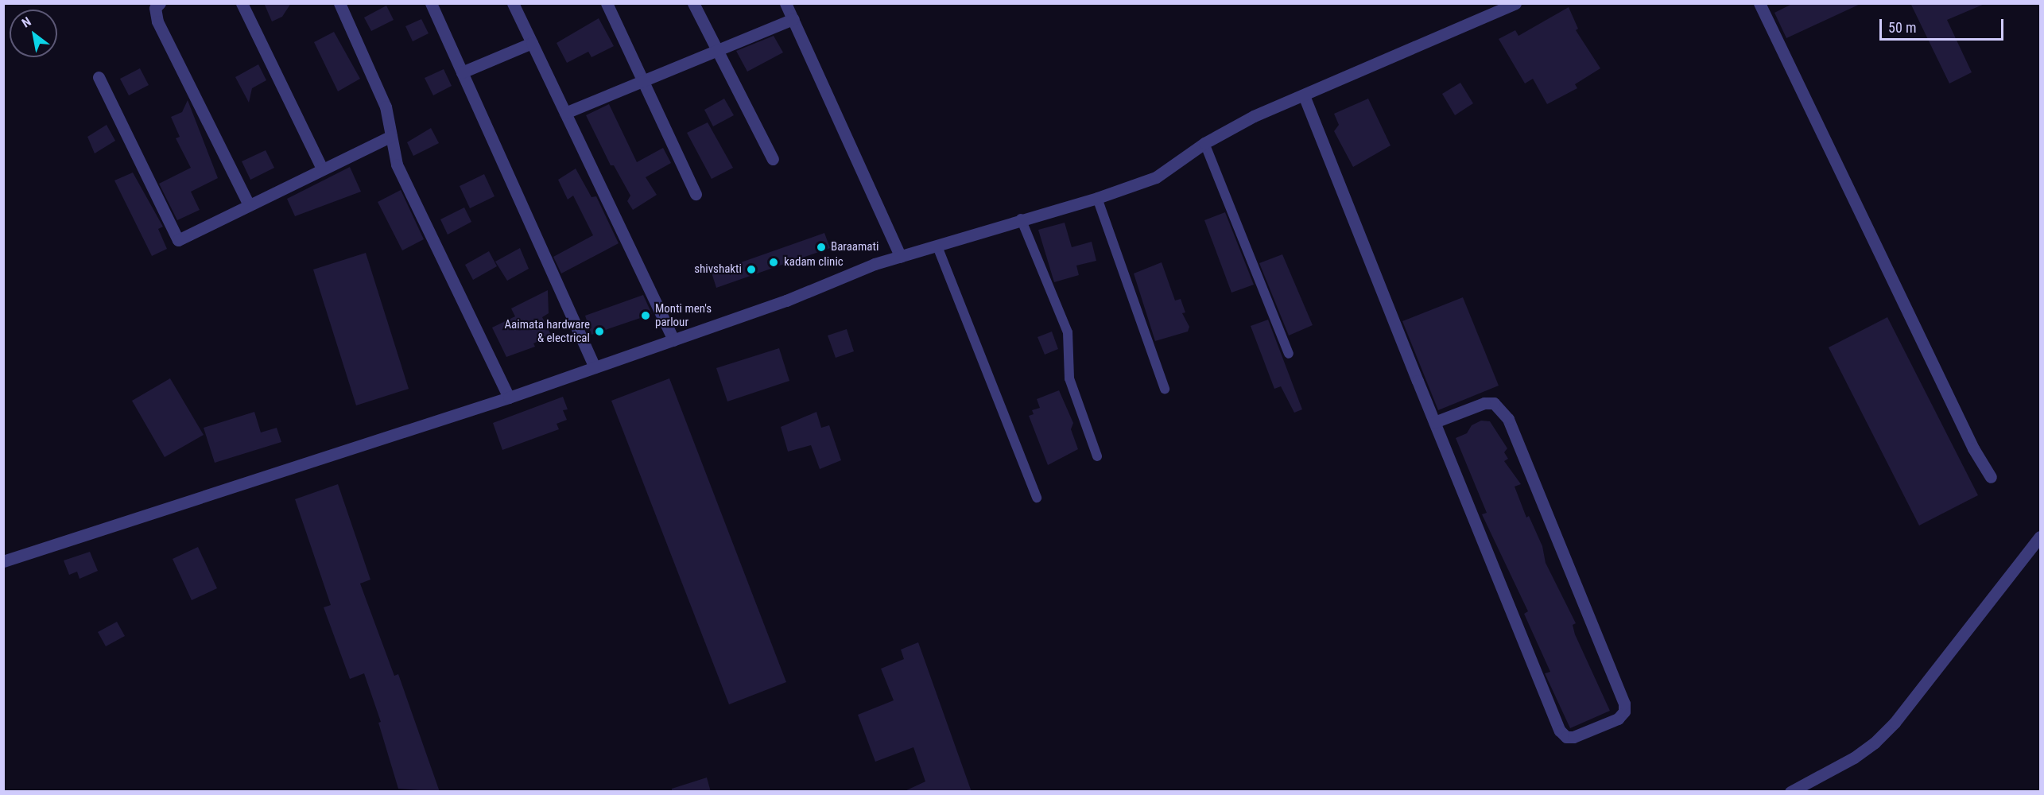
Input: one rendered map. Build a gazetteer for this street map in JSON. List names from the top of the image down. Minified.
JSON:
{"places":["Baraamati","kadam clinic","shivshakti","Monti men's parlour","Aaimata hardware & electrical"],"scale_bar":"50 m","north":"top left"}
